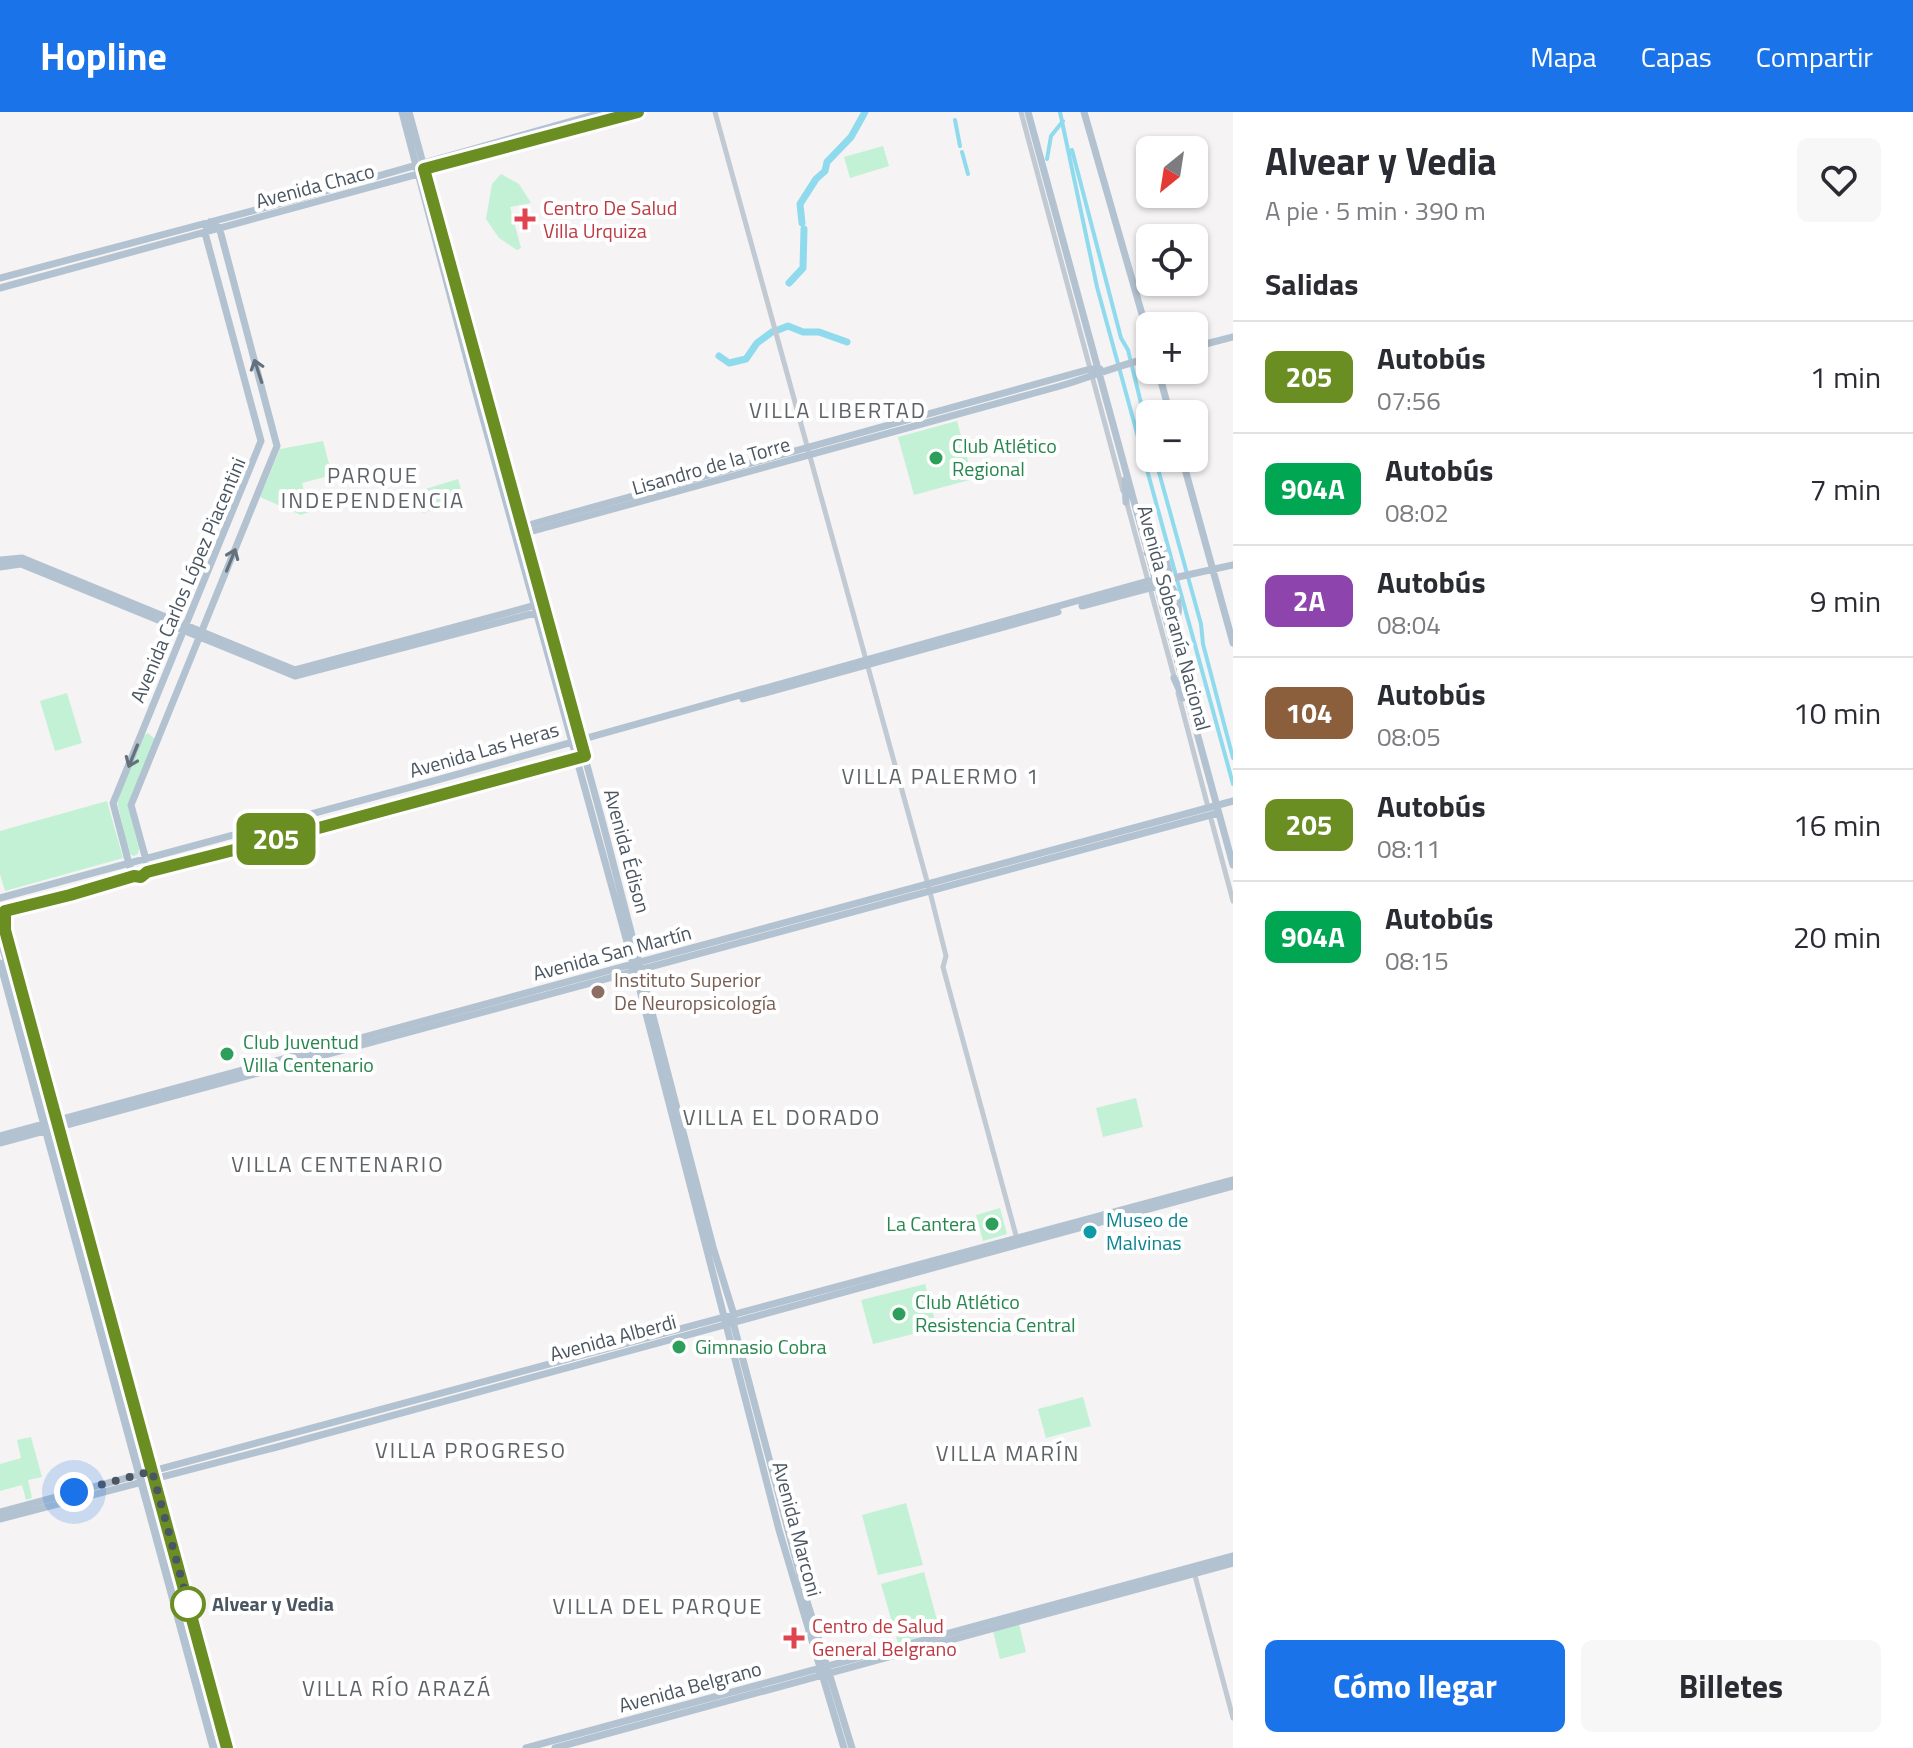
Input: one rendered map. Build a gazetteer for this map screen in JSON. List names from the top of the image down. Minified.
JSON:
{"streets":{"main road":["Avenida Chaco","Lisandro de la Torre","Avenida Carlos López Piacentini","Avenida Soberanía Nacional","Avenida Las Heras","Avenida Édison","Avenida San Martín","Avenida Alberdi","Avenida Marconi","Avenida Belgrano"]},"crossings":[["Avenida Chaco","Avenida Carlos López Piacentini"],["Avenida Chaco","Avenida Édison"],["Lisandro de la Torre","Avenida Soberanía Nacional"],["Lisandro de la Torre","Avenida Édison"],["Avenida Carlos López Piacentini","Avenida Las Heras"],["Avenida Soberanía Nacional","Avenida Las Heras"],["Avenida Soberanía Nacional","Avenida San Martín"],["Avenida Las Heras","Avenida Édison"],["Avenida Édison","Avenida San Martín"],["Avenida Édison","Avenida Alberdi"],["Avenida Édison","Avenida Marconi"],["Avenida Alberdi","Avenida Marconi"],["Avenida Marconi","Avenida Belgrano"]],"districts":["VILLA LIBERTAD","PARQUE INDEPENDENCIA","VILLA PALERMO 1","VILLA EL DORADO","VILLA CENTENARIO","VILLA PROGRESO","VILLA MARÍN","VILLA DEL PARQUE","VILLA RÍO ARAZÁ"],"places":{"health":["Centro De Salud Villa Urquiza","Centro de Salud General Belgrano"],"other":["Club Atlético Regional","Instituto Superior De Neuropsicología","Club Juventud Villa Centenario","La Cantera","Museo de Malvinas","Club Atlético Resistencia Central","Gimnasio Cobra","Alvear y Vedia"]},"lines":["bus line 205"],"north":"bottom left","page":{"header":"Hopline","nav":["Mapa","Capas","Compartir"],"on_map":"205","heading":[["Alvear y Vedia","A pie · 5 min · 390 m"],"Salidas"],"map_buttons":["+","−"],"list":[{"mark":"205","name":"Autobús","note":"07:56","value":"1 min"},{"mark":"904A","name":"Autobús","note":"08:02","value":"7 min"},{"mark":"2A","name":"Autobús","note":"08:04","value":"9 min"},{"mark":"104","name":"Autobús","note":"08:05","value":"10 min"},{"mark":"205","name":"Autobús","note":"08:11","value":"16 min"},{"mark":"904A","name":"Autobús","note":"08:15","value":"20 min"}],"buttons":["Cómo llegar","Billetes"]}}
